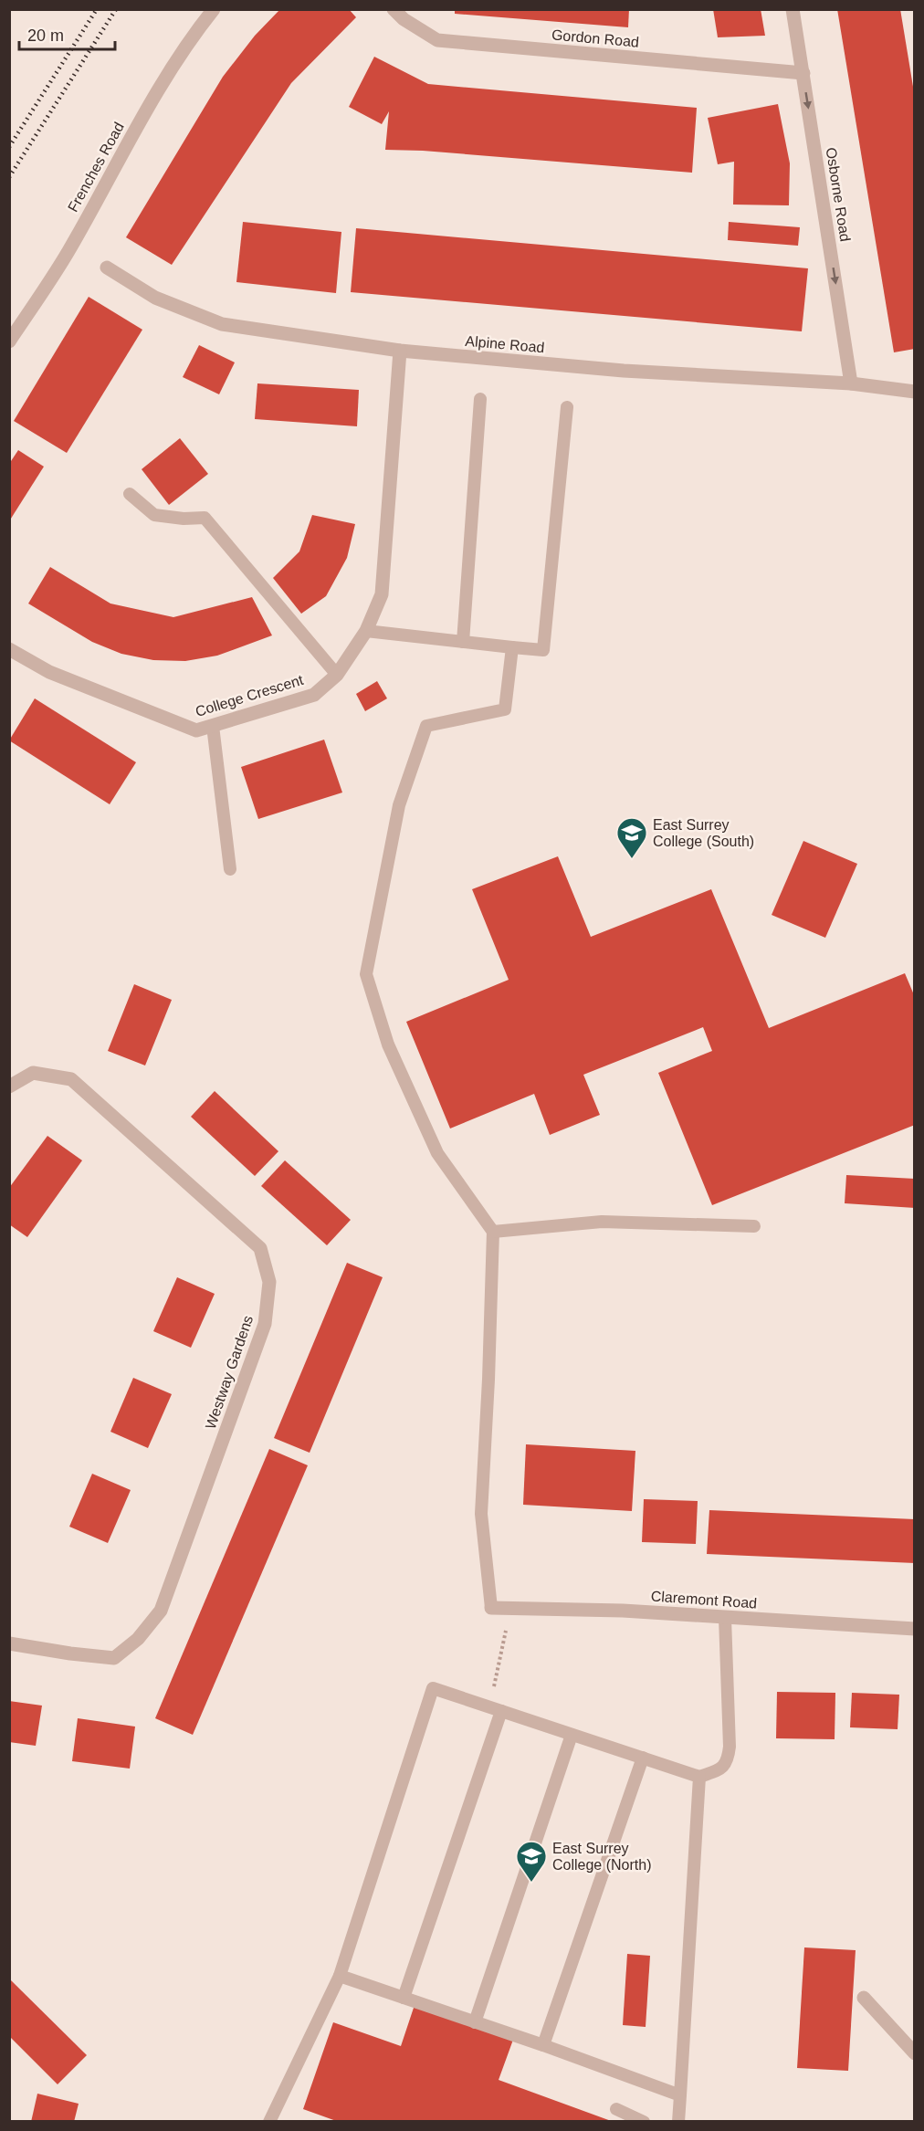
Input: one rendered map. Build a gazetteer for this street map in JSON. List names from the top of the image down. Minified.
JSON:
{"streets":{"street":["Gordon Road","Frenches Road","Osborne Road","Alpine Road","College Crescent","Westway Gardens","Claremont Road"]},"crossings":[["Gordon Road","Osborne Road"],["Osborne Road","Alpine Road"],["Alpine Road","College Crescent"]],"one_way":["Osborne Road"],"places":{"school or university":["East Surrey College (South)","East Surrey College (North)"]},"scale_bar":"20 m"}
